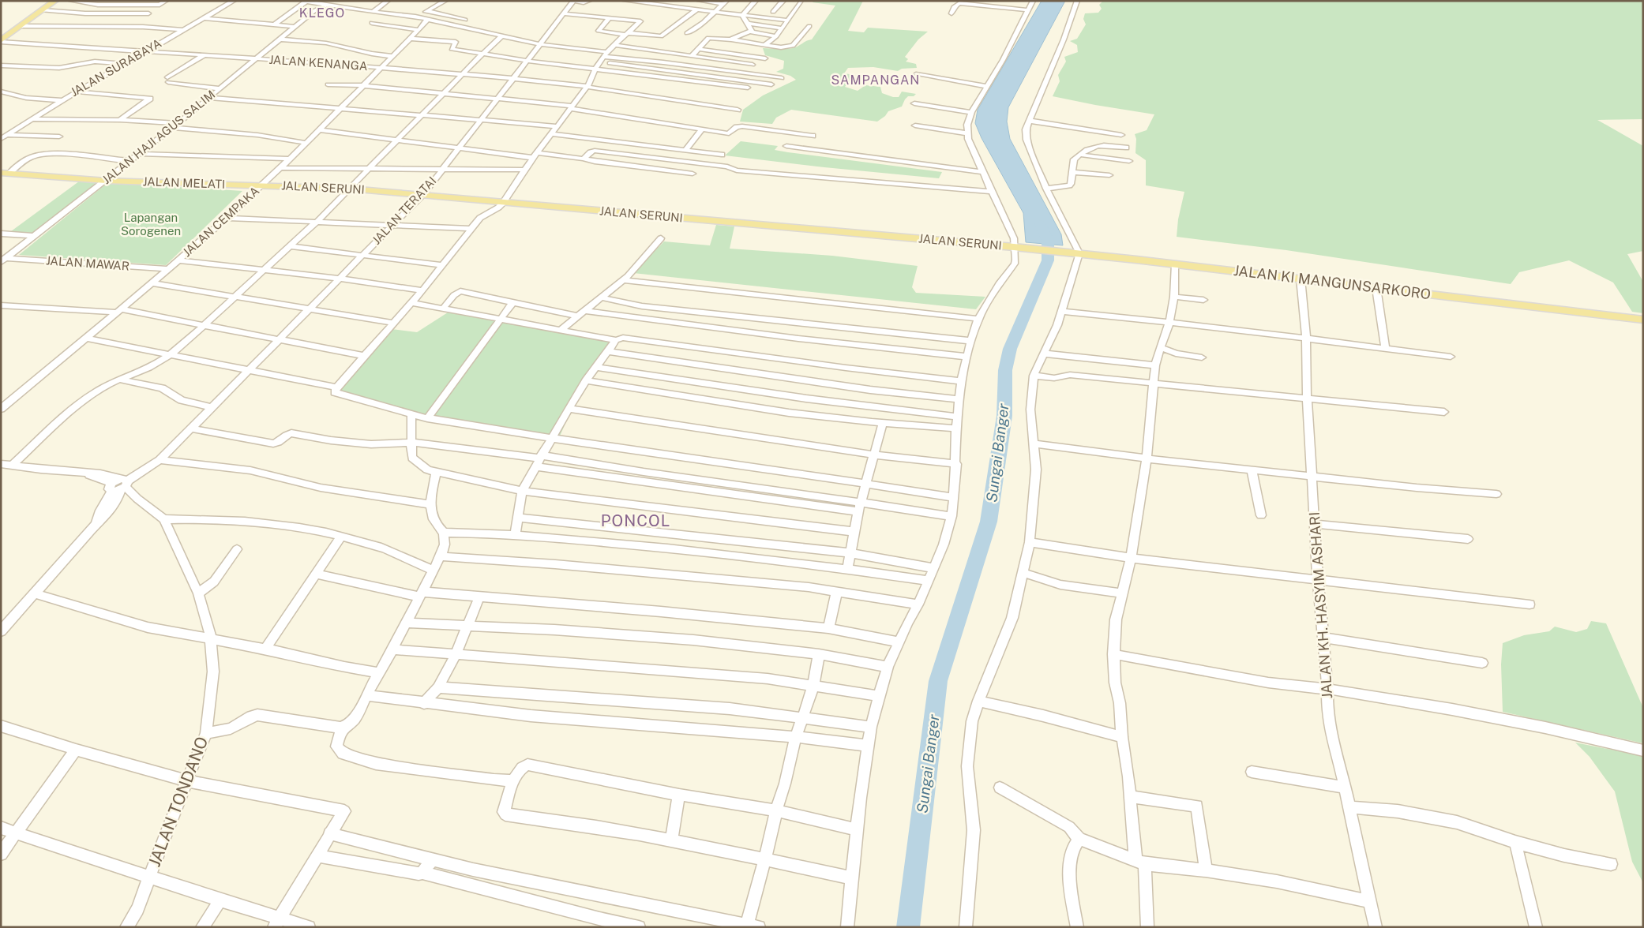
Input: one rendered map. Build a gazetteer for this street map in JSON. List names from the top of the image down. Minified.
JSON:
{"streets":{"main road":["JALAN MELATI","JALAN SERUNI","JALAN KI MANGUNSARKORO"],"street":["JALAN KENANGA","JALAN SURABAYA","JALAN HAJI AGUS SALIM","JALAN TERATAI","JALAN CEMPAKA","JALAN MAWAR","JALAN KH. HASYIM ASHARI","JALAN TONDANO"]},"crossings":[["JALAN KENANGA","JALAN SURABAYA"],["JALAN KENANGA","JALAN HAJI AGUS SALIM"],["JALAN KENANGA","JALAN TERATAI"],["JALAN KENANGA","JALAN CEMPAKA"],["JALAN HAJI AGUS SALIM","JALAN MELATI"],["JALAN HAJI AGUS SALIM","JALAN MAWAR"],["JALAN MELATI","JALAN SERUNI"],["JALAN MELATI","JALAN CEMPAKA"],["JALAN SERUNI","JALAN TERATAI"],["JALAN SERUNI","JALAN CEMPAKA"],["JALAN SERUNI","JALAN KI MANGUNSARKORO"],["JALAN TERATAI","JALAN TONDANO"],["JALAN CEMPAKA","JALAN MAWAR"],["JALAN KI MANGUNSARKORO","JALAN KH. HASYIM ASHARI"]],"districts":["KLEGO","SAMPANGAN","PONCOL"],"water":["Sungai Banger"],"parks":["Lapangan Sorogenen"]}
